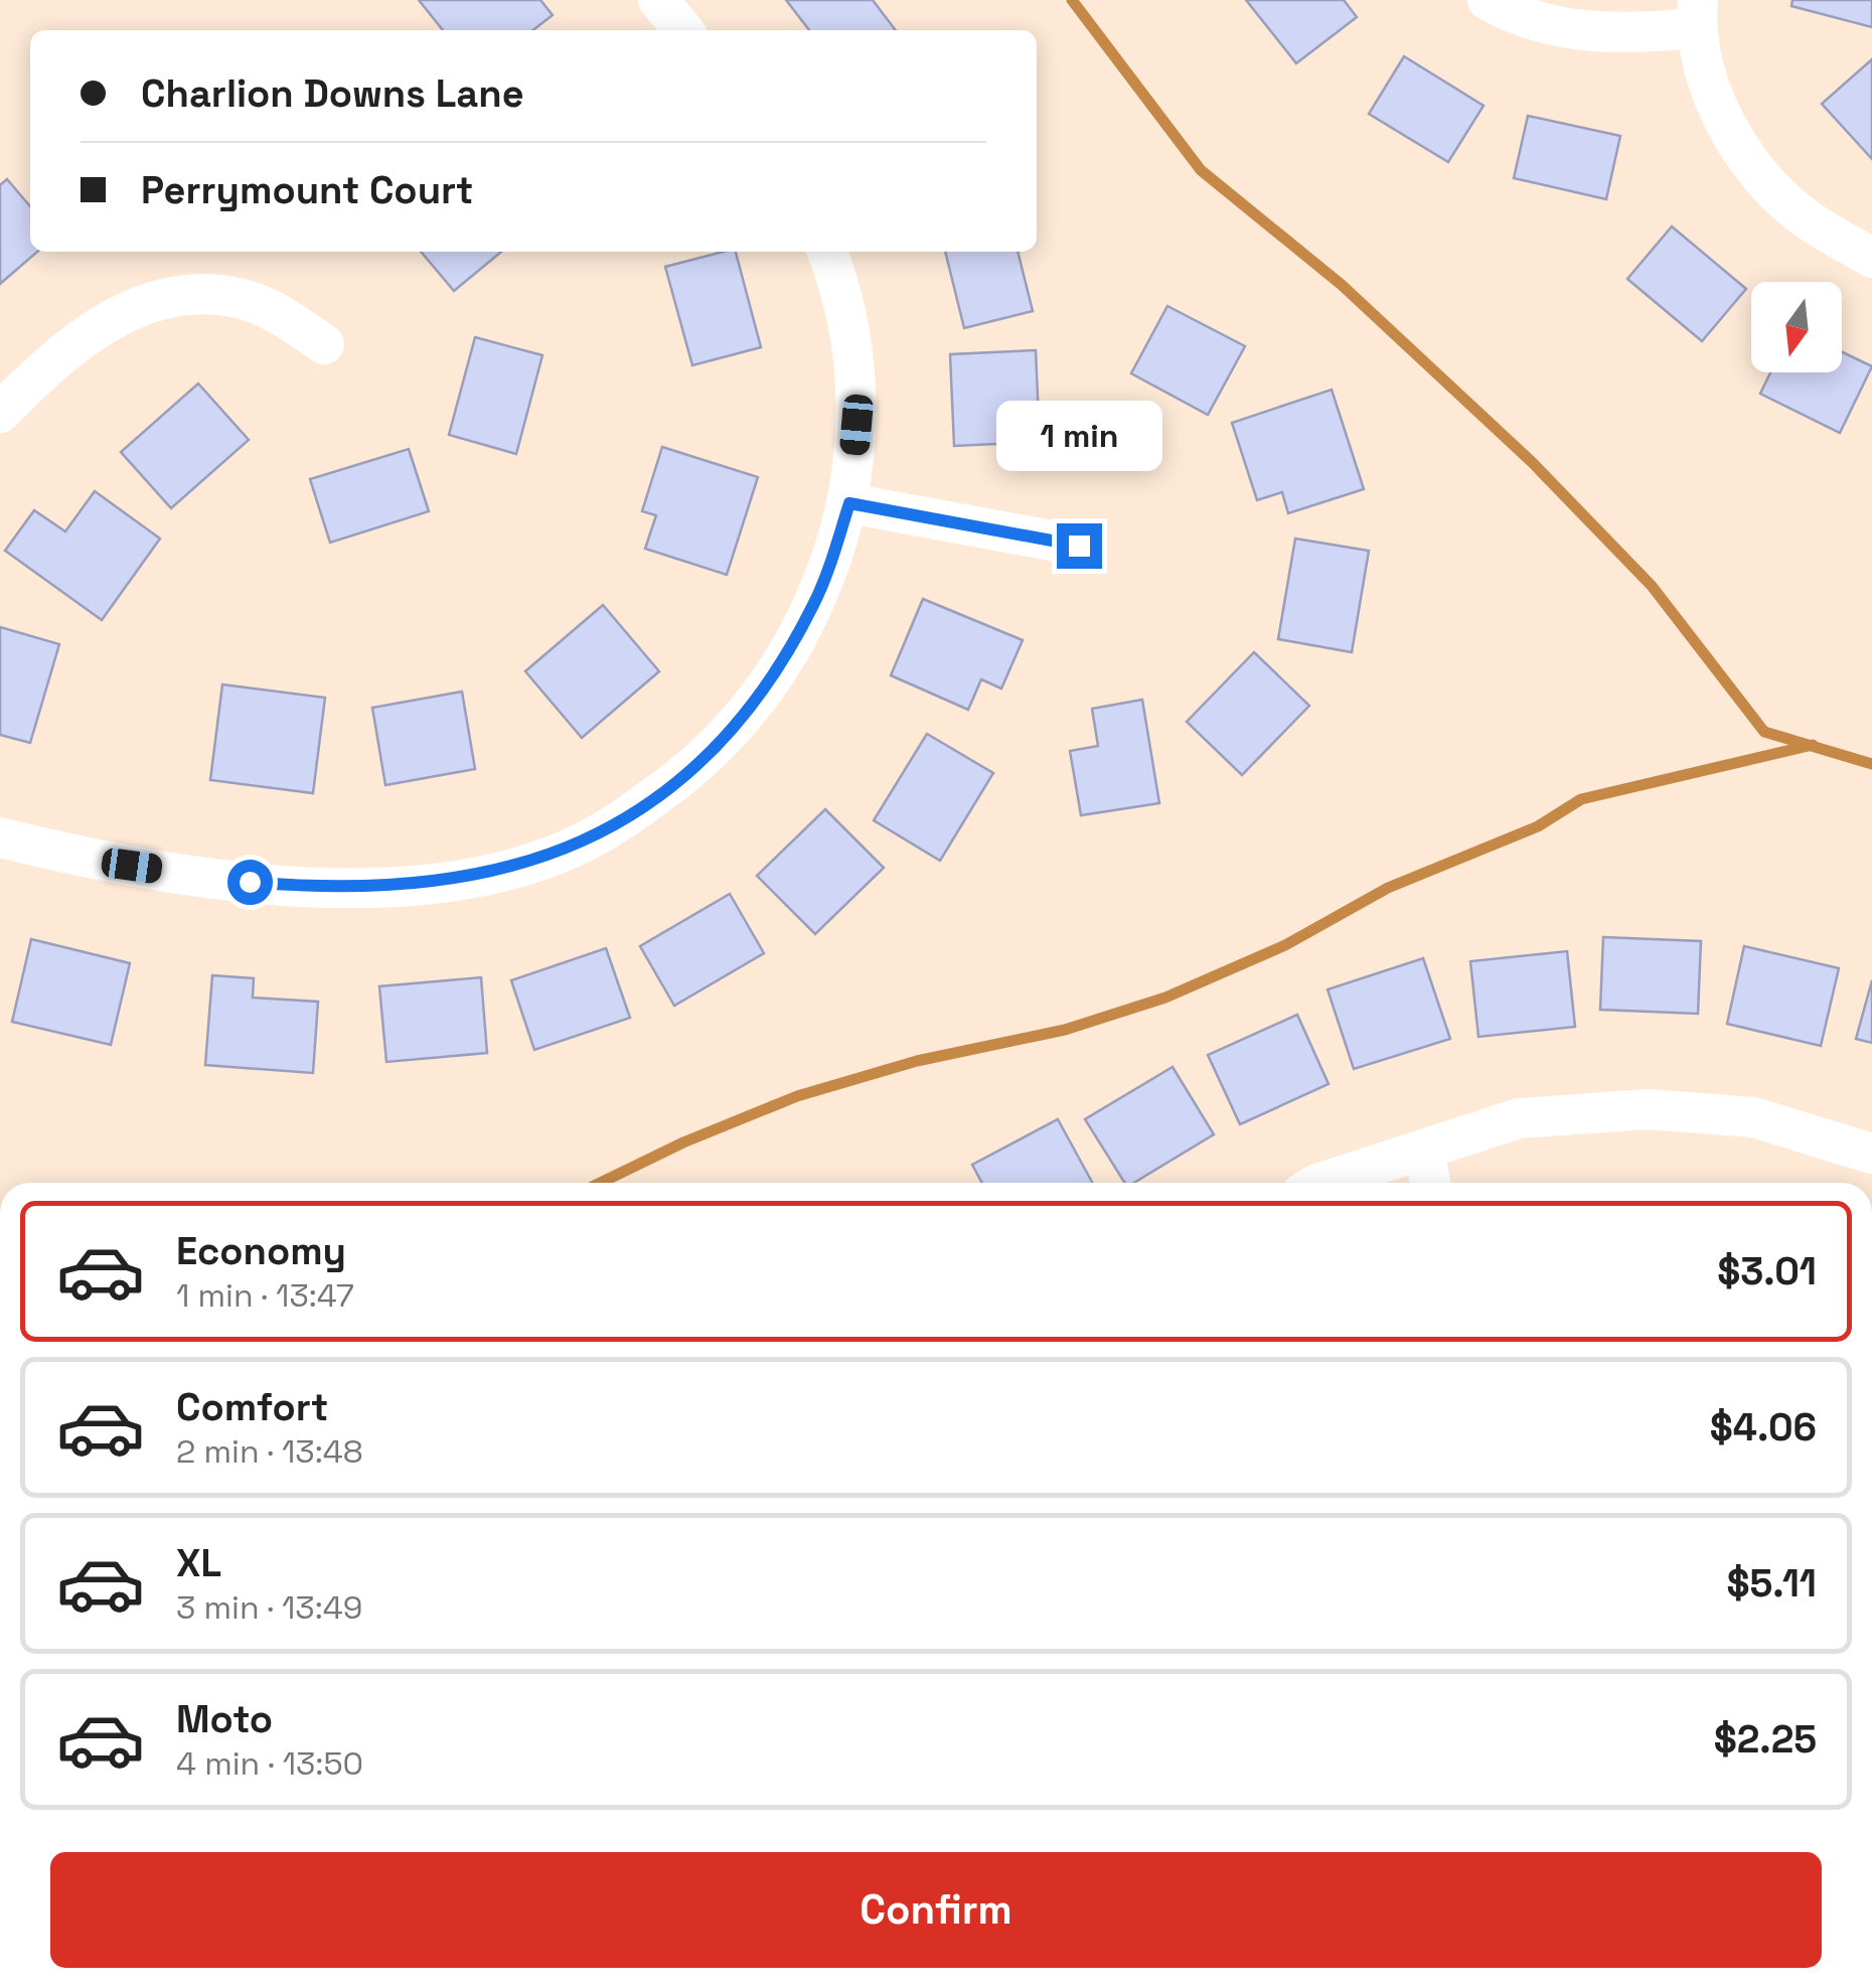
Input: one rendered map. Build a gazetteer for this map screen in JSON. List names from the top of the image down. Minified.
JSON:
{"north":"bottom","page":{"banner":["Charlion Downs Lane","Perrymount Court"],"bubble":"1 min","list":[{"name":"Economy","note":"1 min · 13:47","value":"$3.01"},{"name":"Comfort","note":"2 min · 13:48","value":"$4.06"},{"name":"XL","note":"3 min · 13:49","value":"$5.11"},{"name":"Moto","note":"4 min · 13:50","value":"$2.25"}],"buttons":"Confirm"}}
